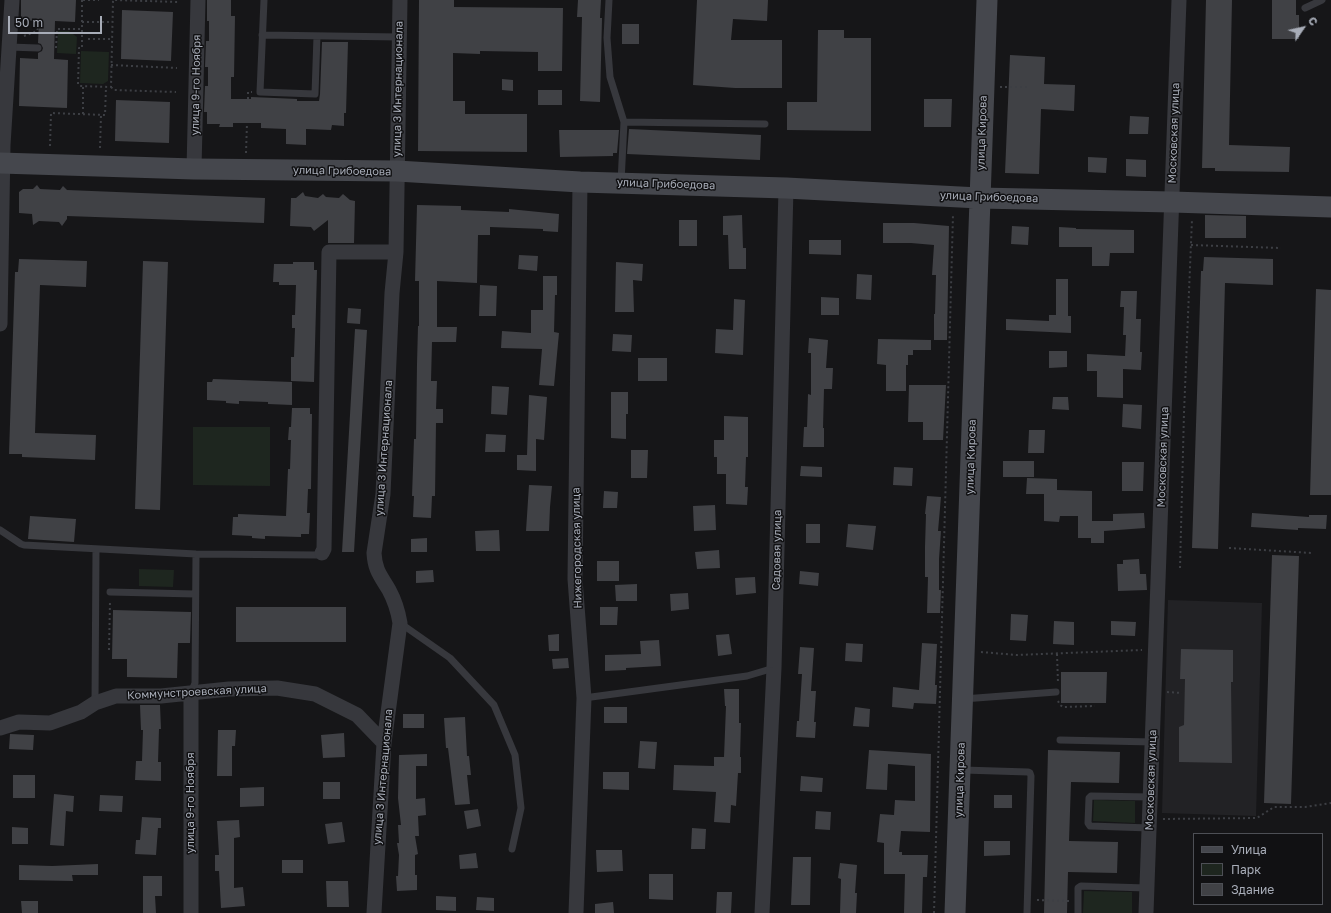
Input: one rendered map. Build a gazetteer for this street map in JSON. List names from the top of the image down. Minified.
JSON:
{"streets":{"street":["улица 9-го Ноября","улица 3 Интернационала","улица Кирова","Московская улица","улица Грибоедова","Нижегородская улица","Садовая улица","Коммунстроевская улица"]},"crossings":[["улица 9-го Ноября","улица Грибоедова"],["улица 9-го Ноября","Коммунстроевская улица"],["улица 3 Интернационала","улица Грибоедова"],["улица 3 Интернационала","Коммунстроевская улица"],["улица Кирова","улица Грибоедова"],["Московская улица","улица Грибоедова"],["улица Грибоедова","Нижегородская улица"],["улица Грибоедова","Садовая улица"]],"legend":["Улица","Парк","Здание"],"scale_bar":"50 m","north":"top right"}
